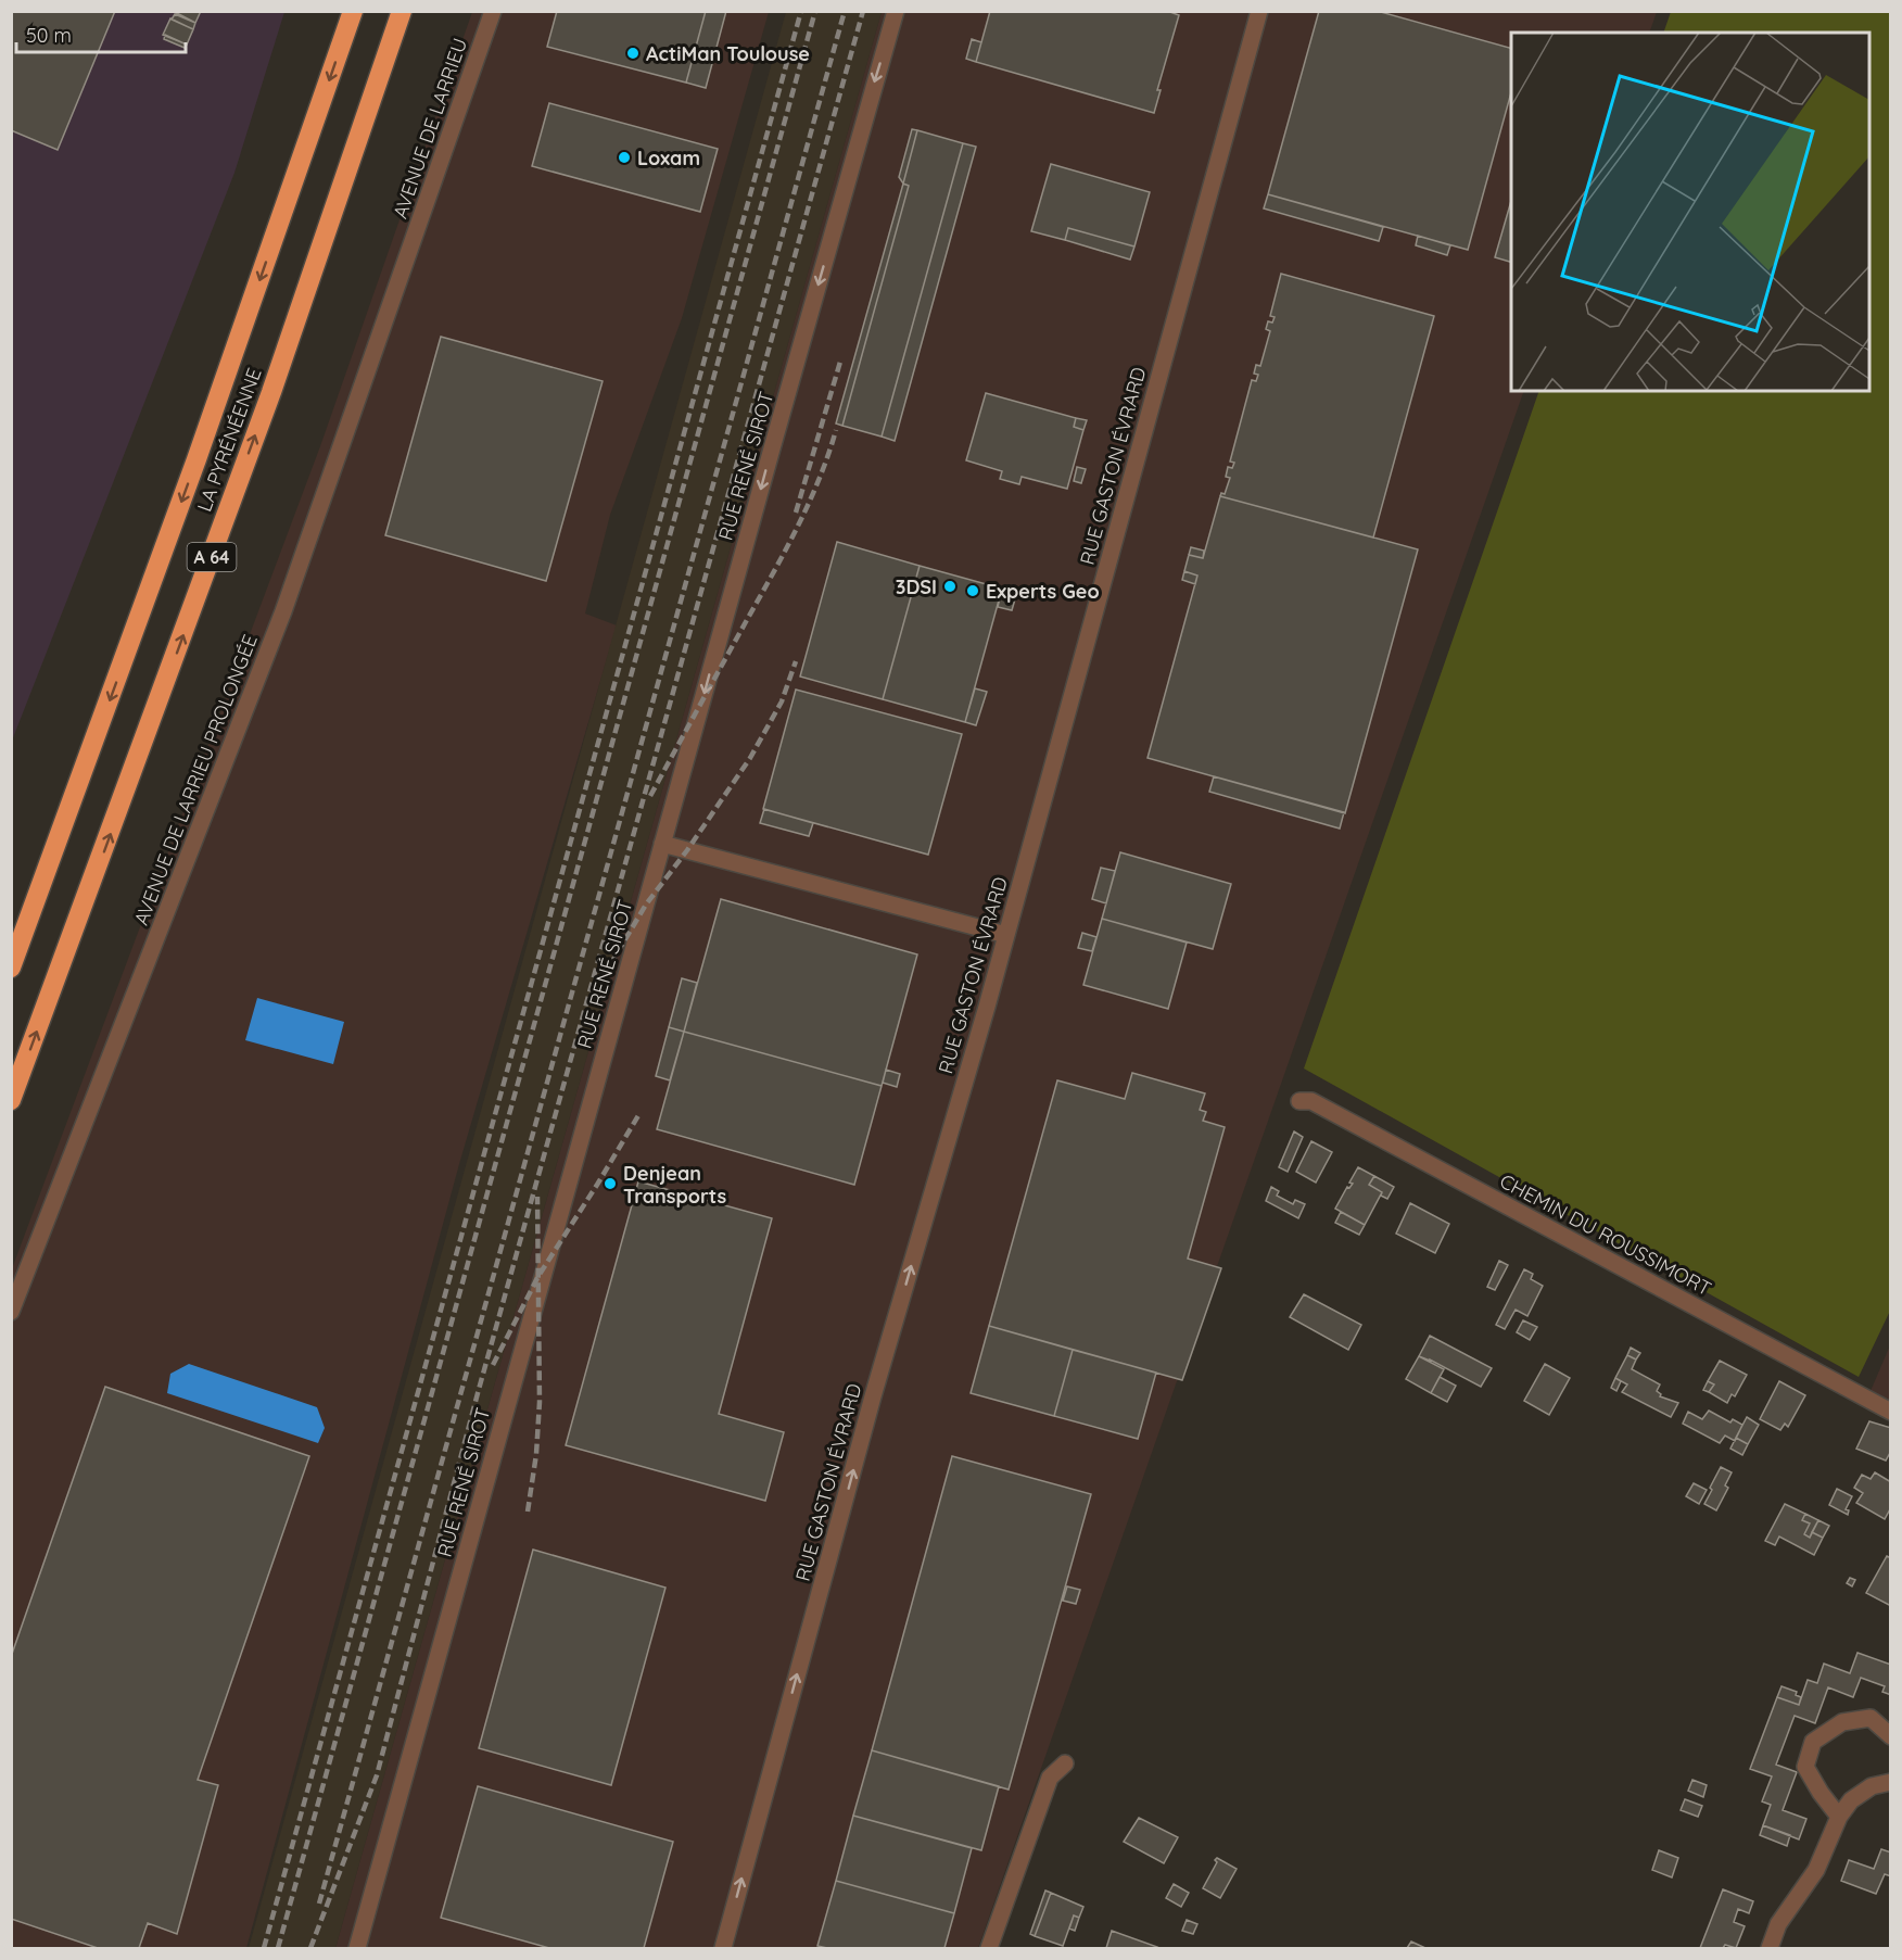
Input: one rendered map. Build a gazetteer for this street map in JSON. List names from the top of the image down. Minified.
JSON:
{"streets":{"highway":["LA PYRÉNÉENNE","A 64"],"street":["AVENUE DE LARRIEU","RUE RENÉ SIROT","RUE GASTON ÉVRARD","AVENUE DE LARRIEU PROLONGÉE","CHEMIN DU ROUSSIMORT"]},"crossings":[["AVENUE DE LARRIEU","AVENUE DE LARRIEU PROLONGÉE"]],"one_way":["RUE RENÉ SIROT","RUE GASTON ÉVRARD"],"places":["ActiMan Toulouse","Loxam","3DSI","Experts Geo","Denjean Transports"],"scale_bar":"50 m"}
